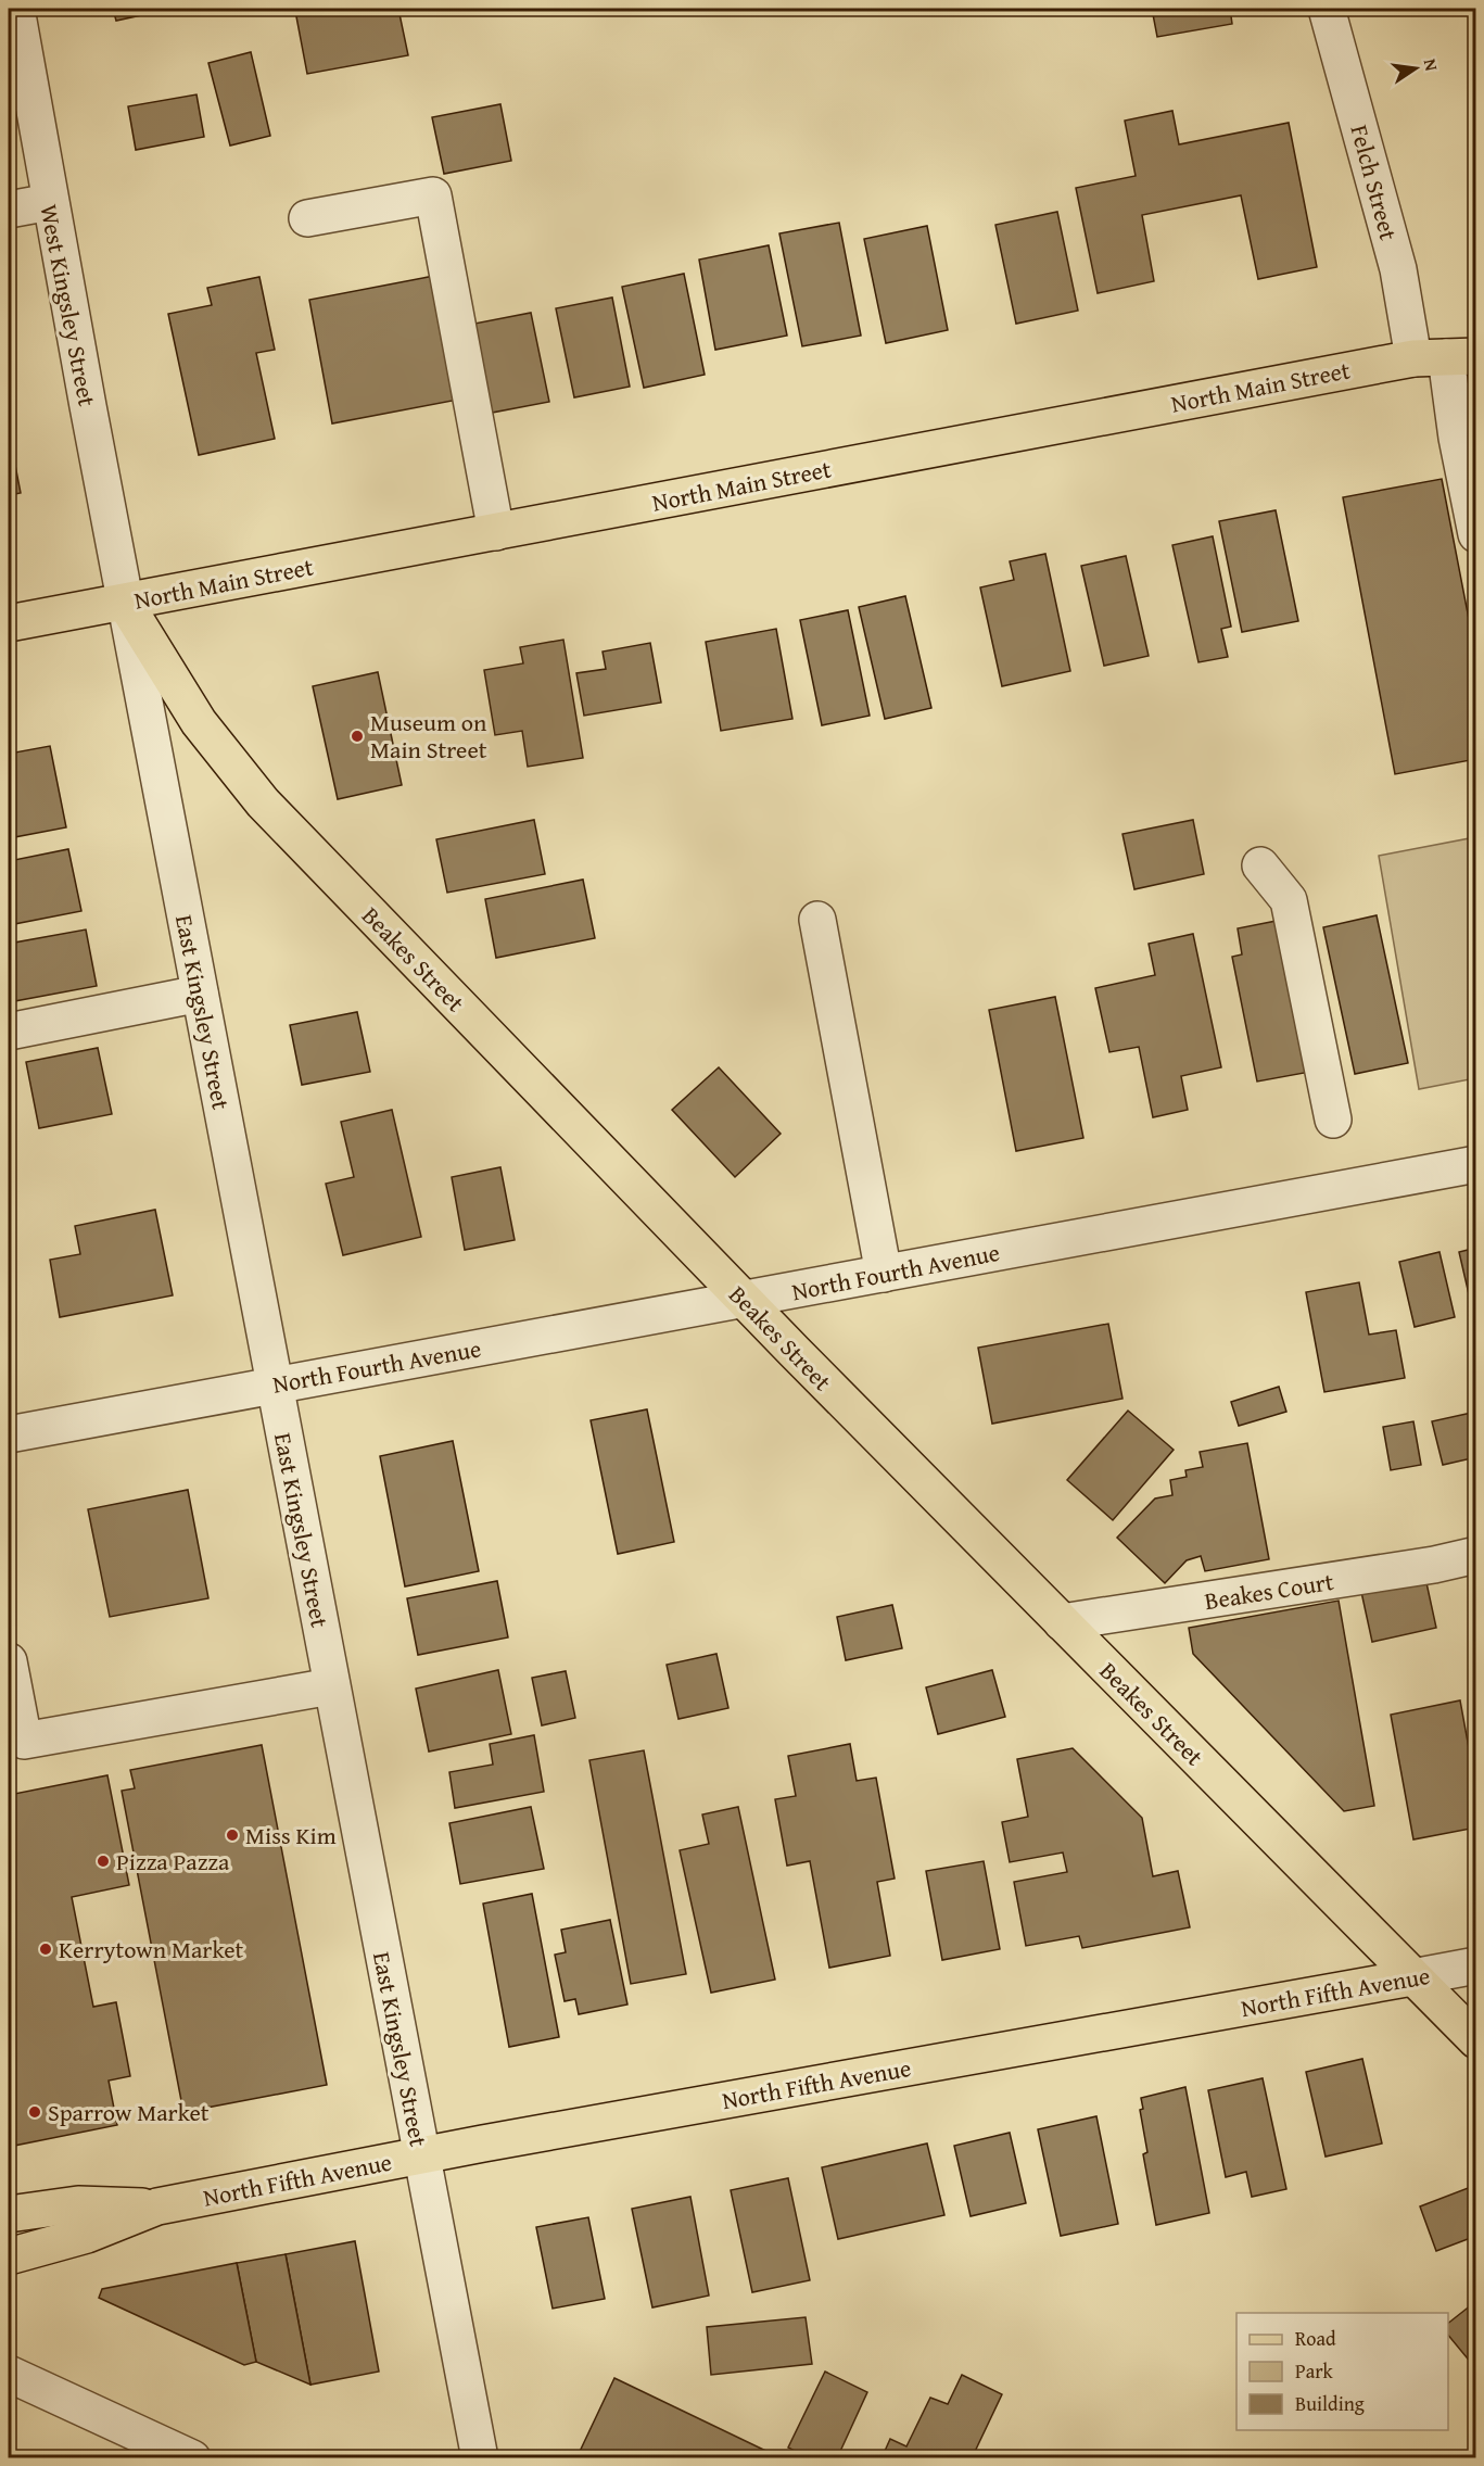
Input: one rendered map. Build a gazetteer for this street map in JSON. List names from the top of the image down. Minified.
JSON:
{"streets":{"main road":["North Main Street","Beakes Street","North Fifth Avenue"],"street":["Felch Street","West Kingsley Street","East Kingsley Street","North Fourth Avenue","Beakes Court"]},"crossings":[["Felch Street","North Main Street"],["West Kingsley Street","North Main Street"],["West Kingsley Street","Beakes Street"],["West Kingsley Street","East Kingsley Street"],["North Main Street","Beakes Street"],["North Main Street","East Kingsley Street"],["Beakes Street","East Kingsley Street"],["Beakes Street","North Fourth Avenue"],["Beakes Street","Beakes Court"],["Beakes Street","North Fifth Avenue"],["East Kingsley Street","North Fourth Avenue"],["East Kingsley Street","North Fifth Avenue"]],"places":["Museum on Main Street","Miss Kim","Pizza Pazza","Kerrytown Market","Sparrow Market"],"legend":["Road","Park","Building"],"north":"right"}
